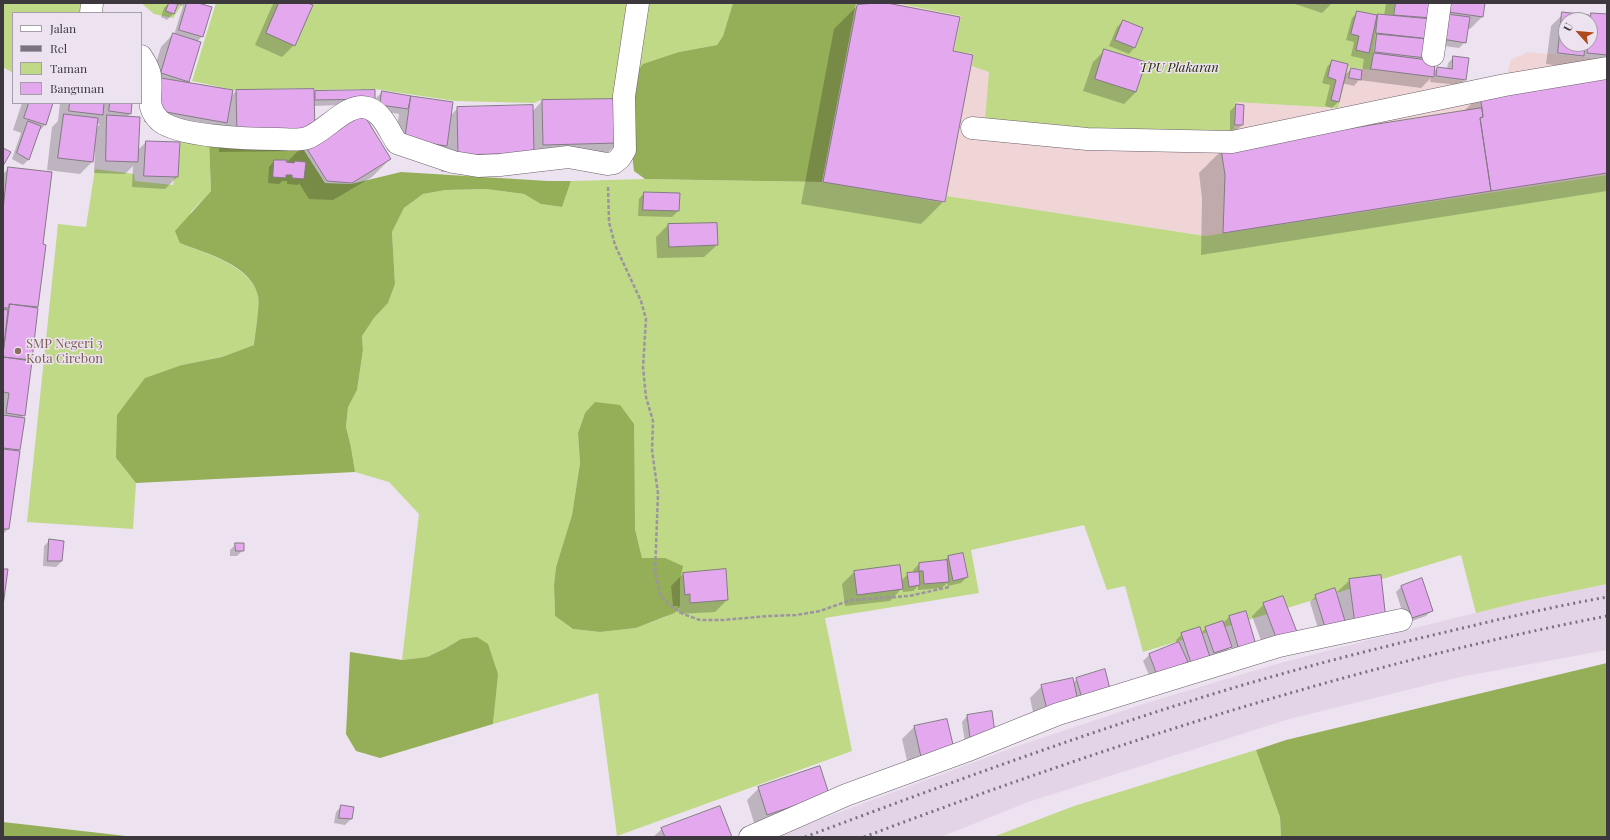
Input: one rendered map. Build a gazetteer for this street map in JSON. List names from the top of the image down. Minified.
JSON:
{"parks":["TPU Plakaran"],"places":["SMP Negeri 3 Kota Cirebon"],"legend":["Jalan","Rel","Taman","Bangunan"],"north":"top left"}
